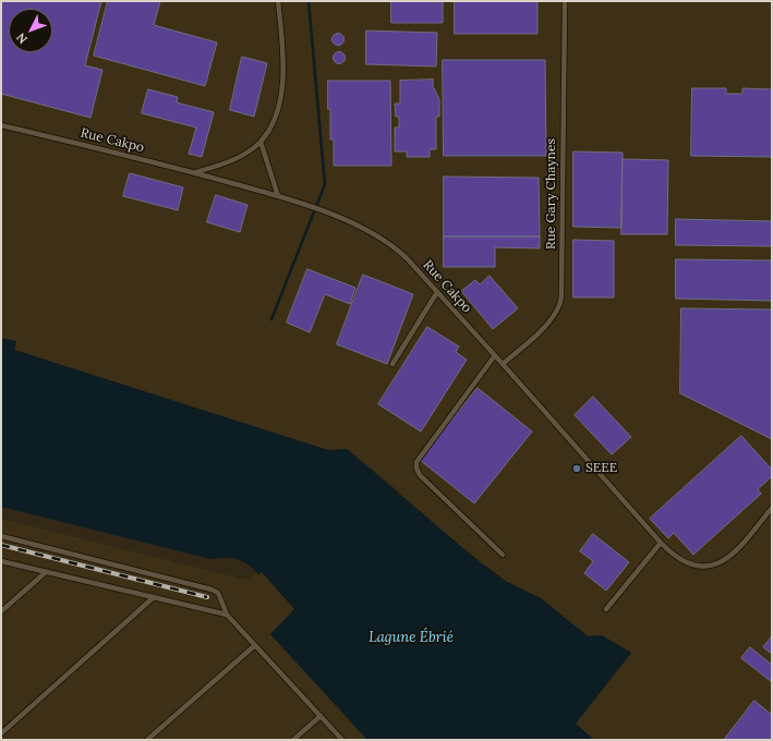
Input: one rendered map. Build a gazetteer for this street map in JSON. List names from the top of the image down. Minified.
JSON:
{"streets":{"lane":["Rue Cakpo","Rue Gary Chaynes"]},"crossings":[["Rue Cakpo","Rue Gary Chaynes"]],"water":["Lagune Ébrié"],"places":["SEEE"],"north":"bottom left"}
